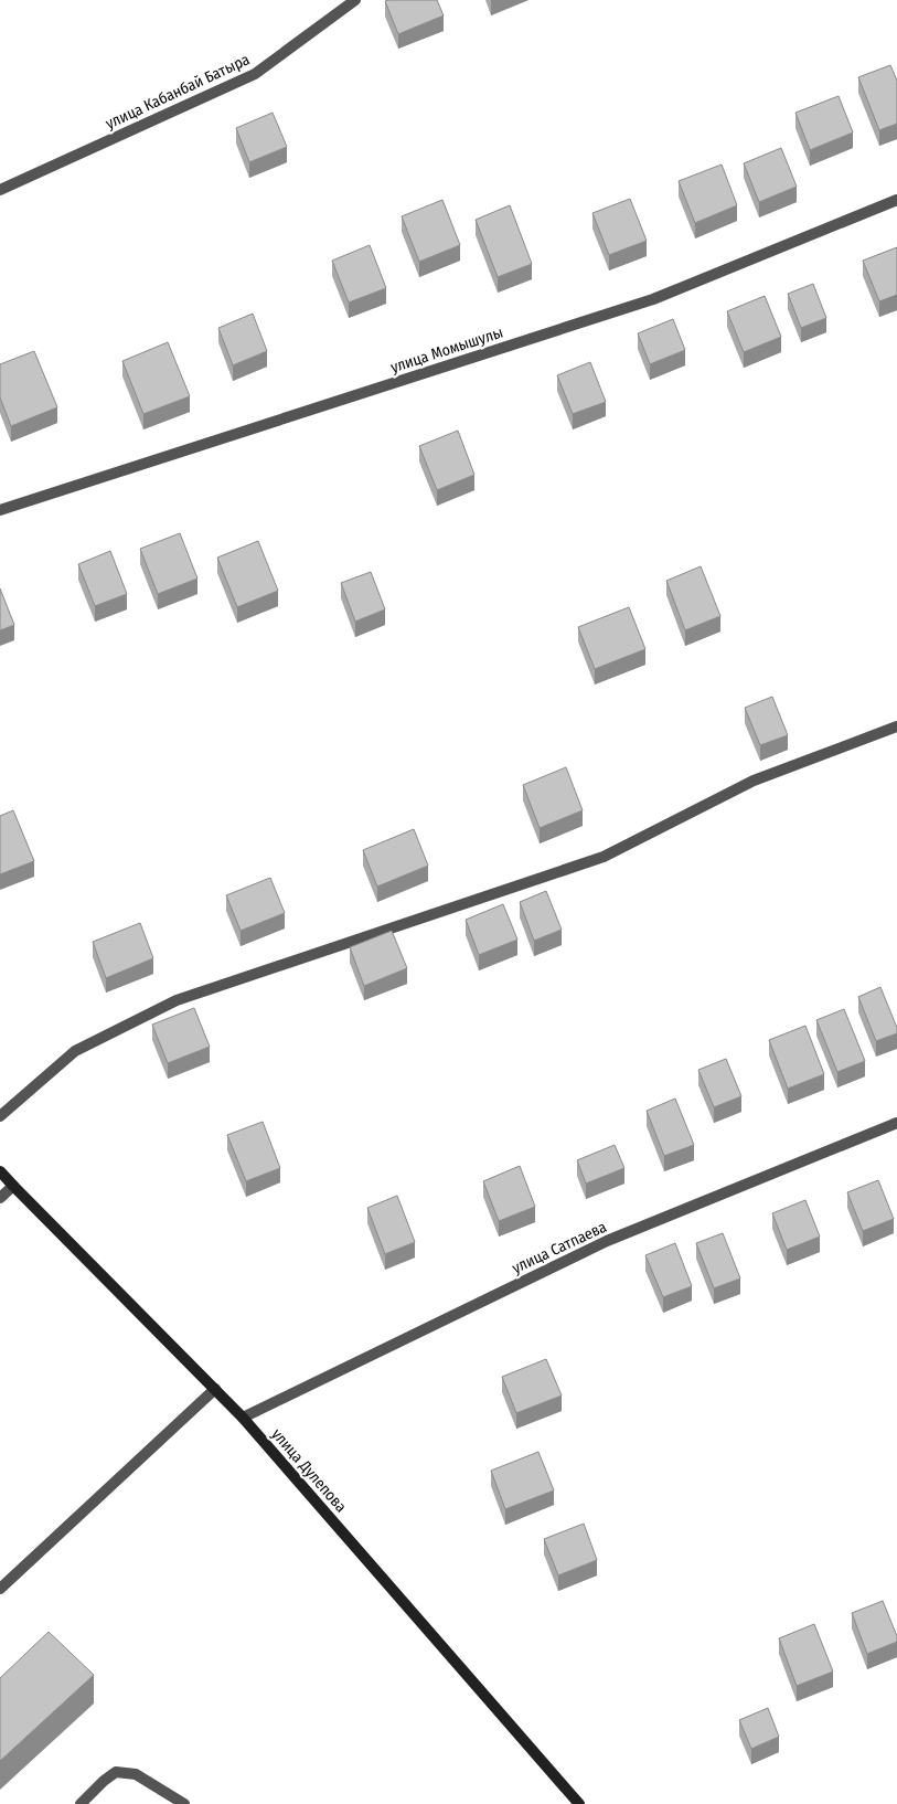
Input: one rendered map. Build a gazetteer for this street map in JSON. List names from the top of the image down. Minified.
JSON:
{"streets":{"street":["улица Кабанбай Батыра","улица Момышулы","улица Сатпаева","улица Дулепова"]},"crossings":[["улица Сатпаева","улица Дулепова"]]}
